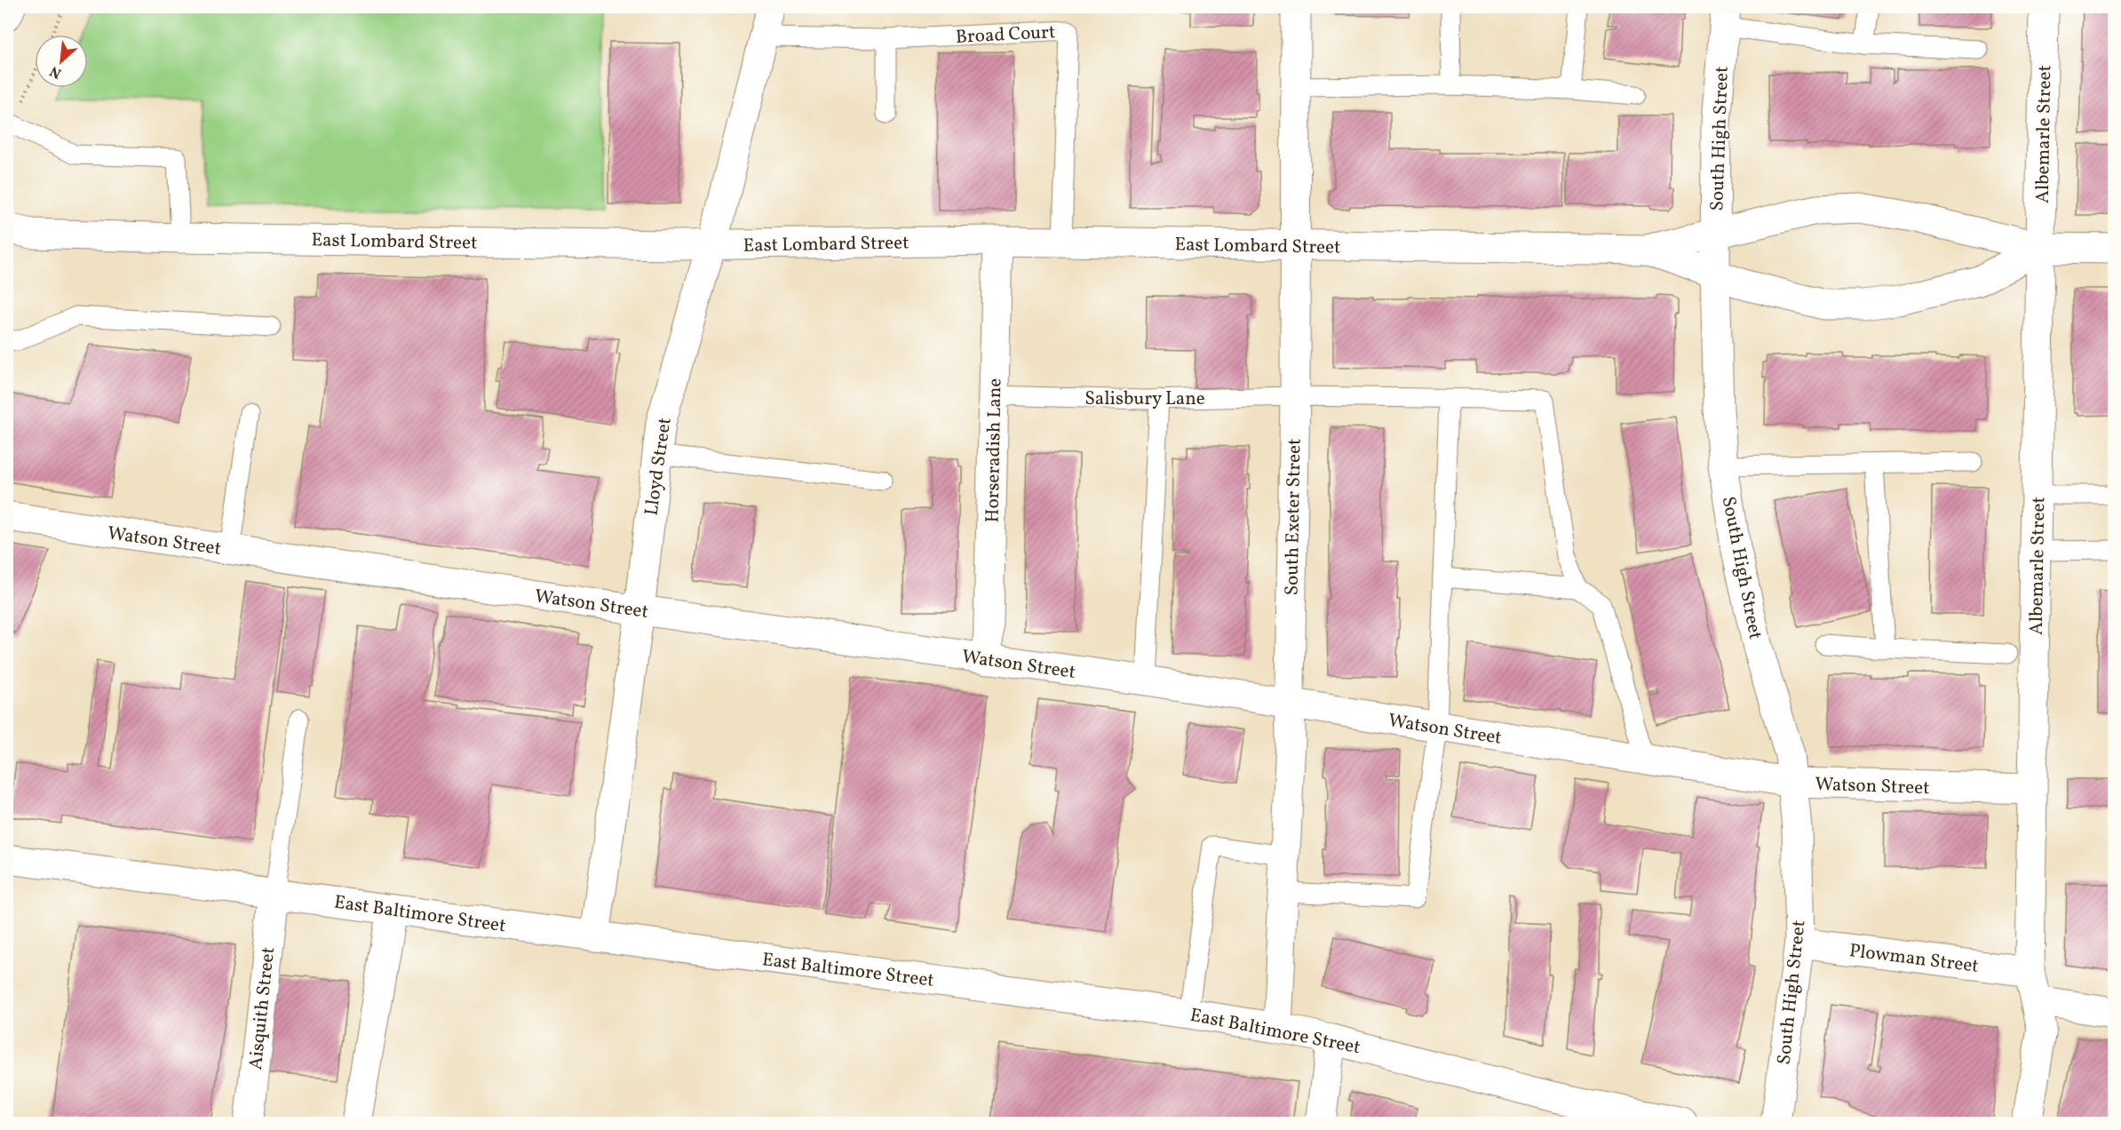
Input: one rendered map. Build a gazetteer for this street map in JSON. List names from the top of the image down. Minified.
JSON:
{"streets":{"street":["Albemarle Street","South High Street","East Lombard Street","Horseradish Lane","Lloyd Street","South Exeter Street","Watson Street","East Baltimore Street","Plowman Street","Aisquith Street"],"lane":["Broad Court","Salisbury Lane"]},"crossings":[["Broad Court","East Lombard Street"],["Broad Court","Lloyd Street"],["Albemarle Street","East Lombard Street"],["Albemarle Street","Watson Street"],["Albemarle Street","Plowman Street"],["South High Street","East Lombard Street"],["South High Street","Watson Street"],["South High Street","Plowman Street"],["East Lombard Street","Horseradish Lane"],["East Lombard Street","Lloyd Street"],["East Lombard Street","South Exeter Street"],["Salisbury Lane","Horseradish Lane"],["Salisbury Lane","South Exeter Street"],["Horseradish Lane","Watson Street"],["Lloyd Street","Watson Street"],["Lloyd Street","East Baltimore Street"],["South Exeter Street","Watson Street"],["South Exeter Street","East Baltimore Street"],["East Baltimore Street","Aisquith Street"]],"north":"bottom left"}
